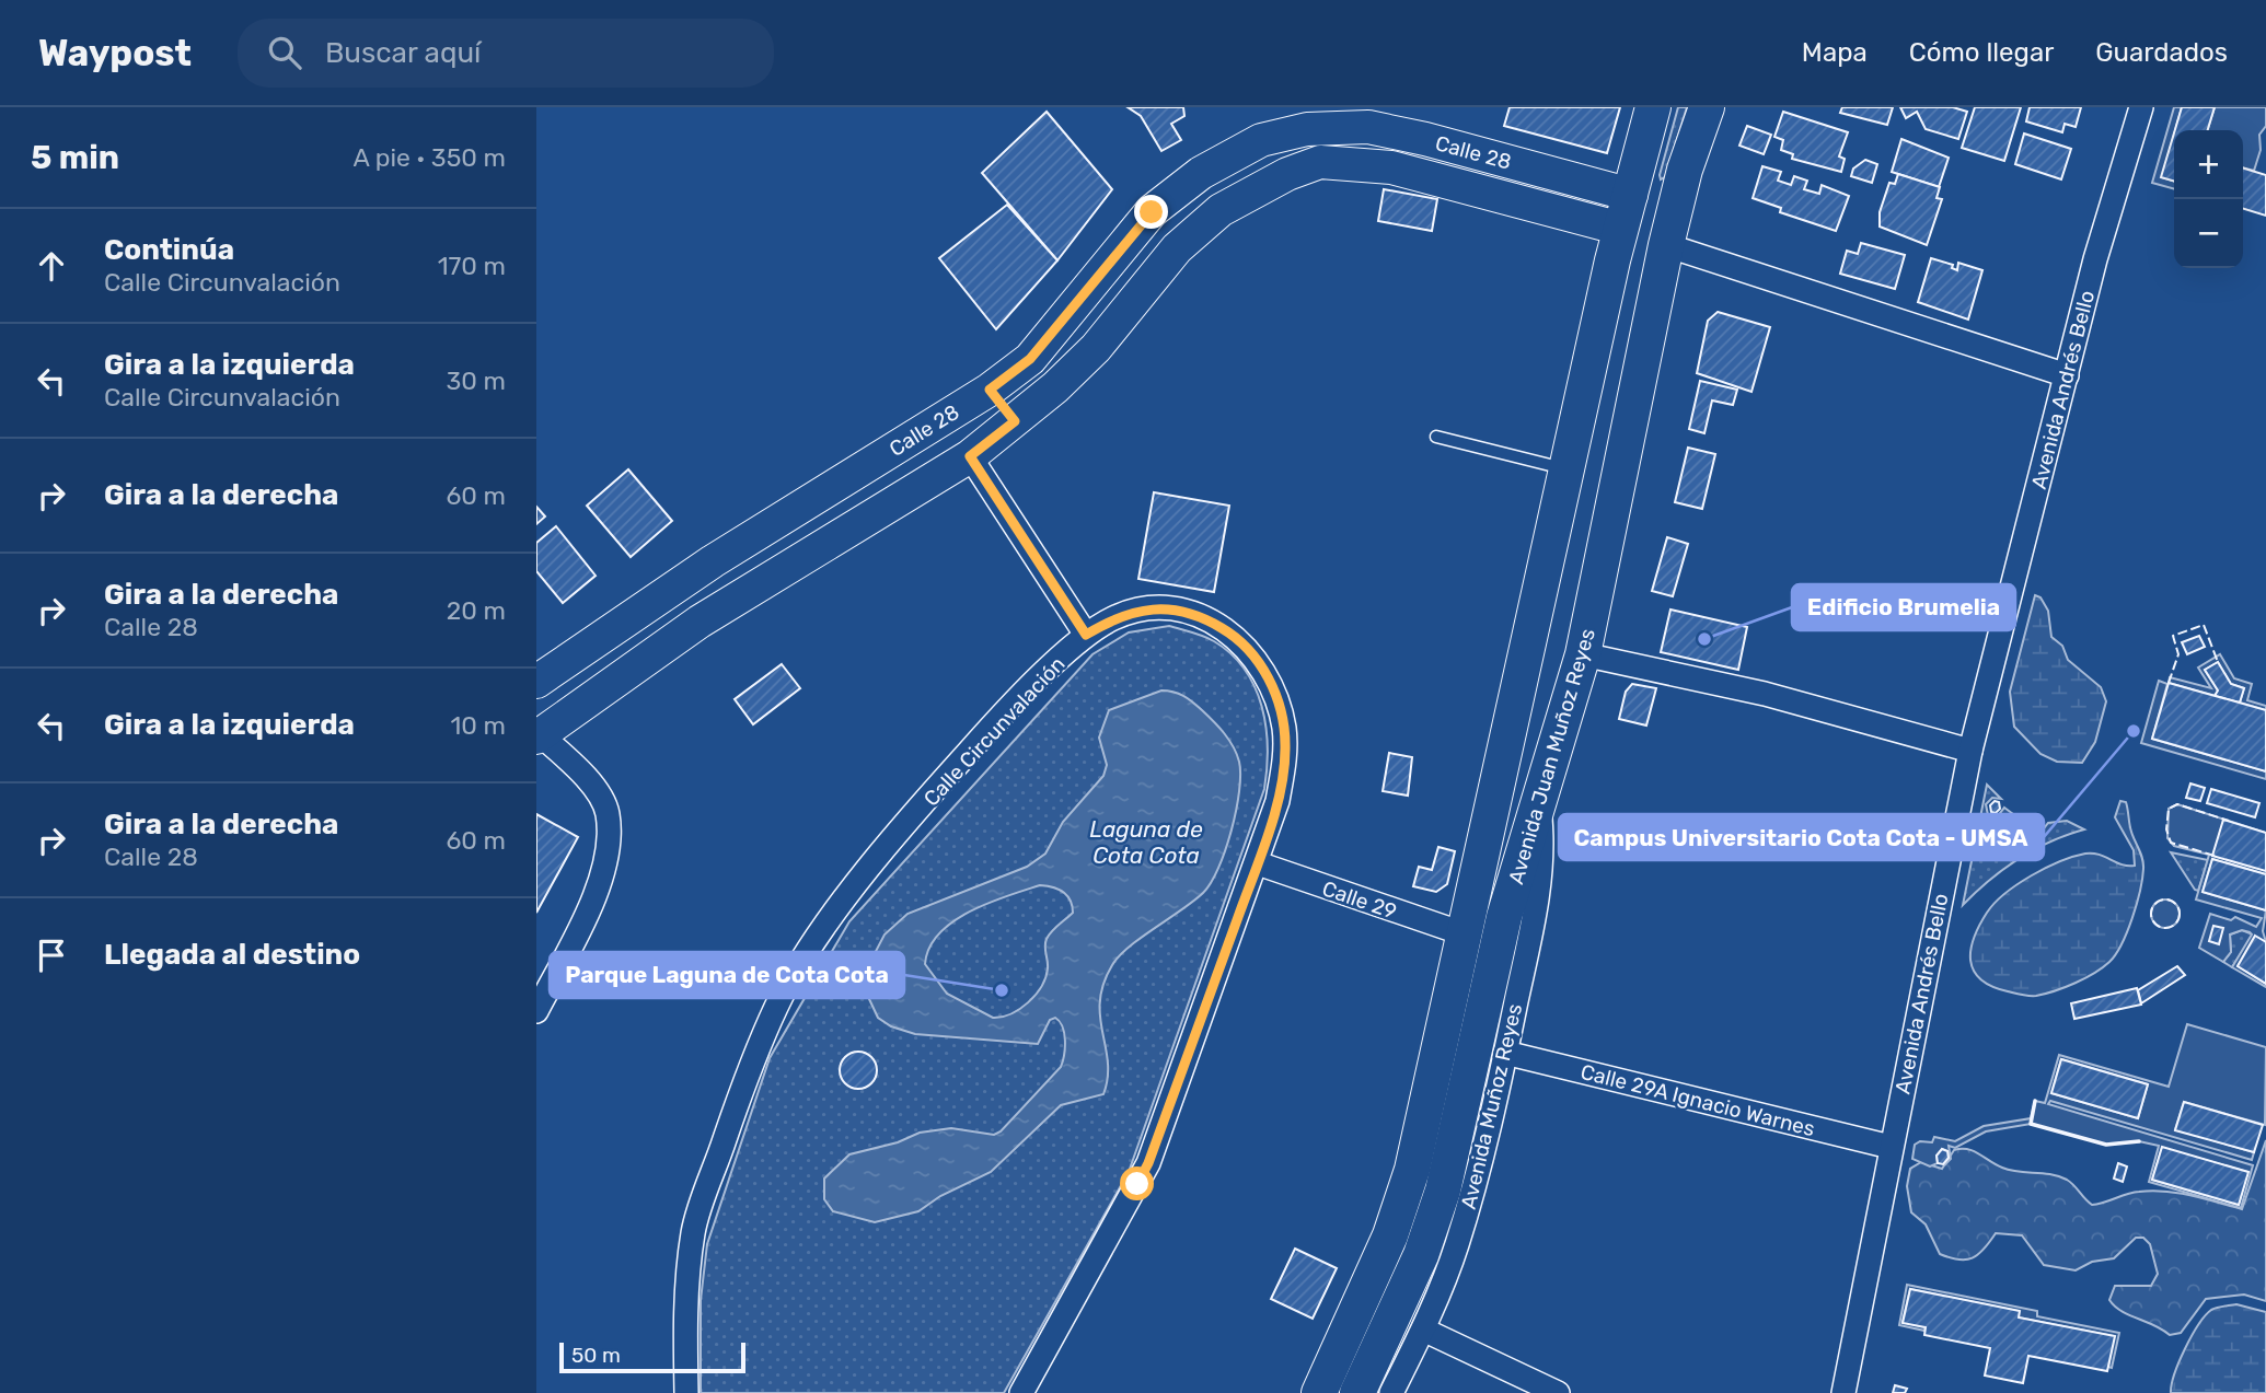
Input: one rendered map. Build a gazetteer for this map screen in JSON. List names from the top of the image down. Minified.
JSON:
{"streets":{"main road":["Calle 28","Avenida Juan Muñoz Reyes"],"street":["Avenida Andrés Bello","Calle Circunvalación","Calle 29","Calle 29A Ignacio Warnes","Avenida Muñoz Reyes"]},"crossings":[["Calle 28","Avenida Juan Muñoz Reyes"],["Avenida Andrés Bello","Calle 29A Ignacio Warnes"],["Calle Circunvalación","Calle 29"],["Avenida Juan Muñoz Reyes","Calle 29"],["Avenida Juan Muñoz Reyes","Avenida Muñoz Reyes"],["Calle 29A Ignacio Warnes","Avenida Muñoz Reyes"]],"water":["Laguna de Cota Cota"],"places":["Edificio Brumelia","Campus Universitario Cota Cota - UMSA","Parque Laguna de Cota Cota"],"scale_bar":"50 m","page":{"header":"Waypost","search":"Buscar aquí","nav":["Mapa","Cómo llegar","Guardados"],"heading":["5 min","A pie · 350 m"],"map_buttons":["+","−"],"list":[["Continúa","Calle Circunvalación","170 m"],["Gira a la izquierda","Calle Circunvalación","30 m"],["Gira a la derecha","60 m"],["Gira a la derecha","Calle 28","20 m"],["Gira a la izquierda","10 m"],["Gira a la derecha","Calle 28","60 m"],"Llegada al destino"],"scale":"50 m"}}
